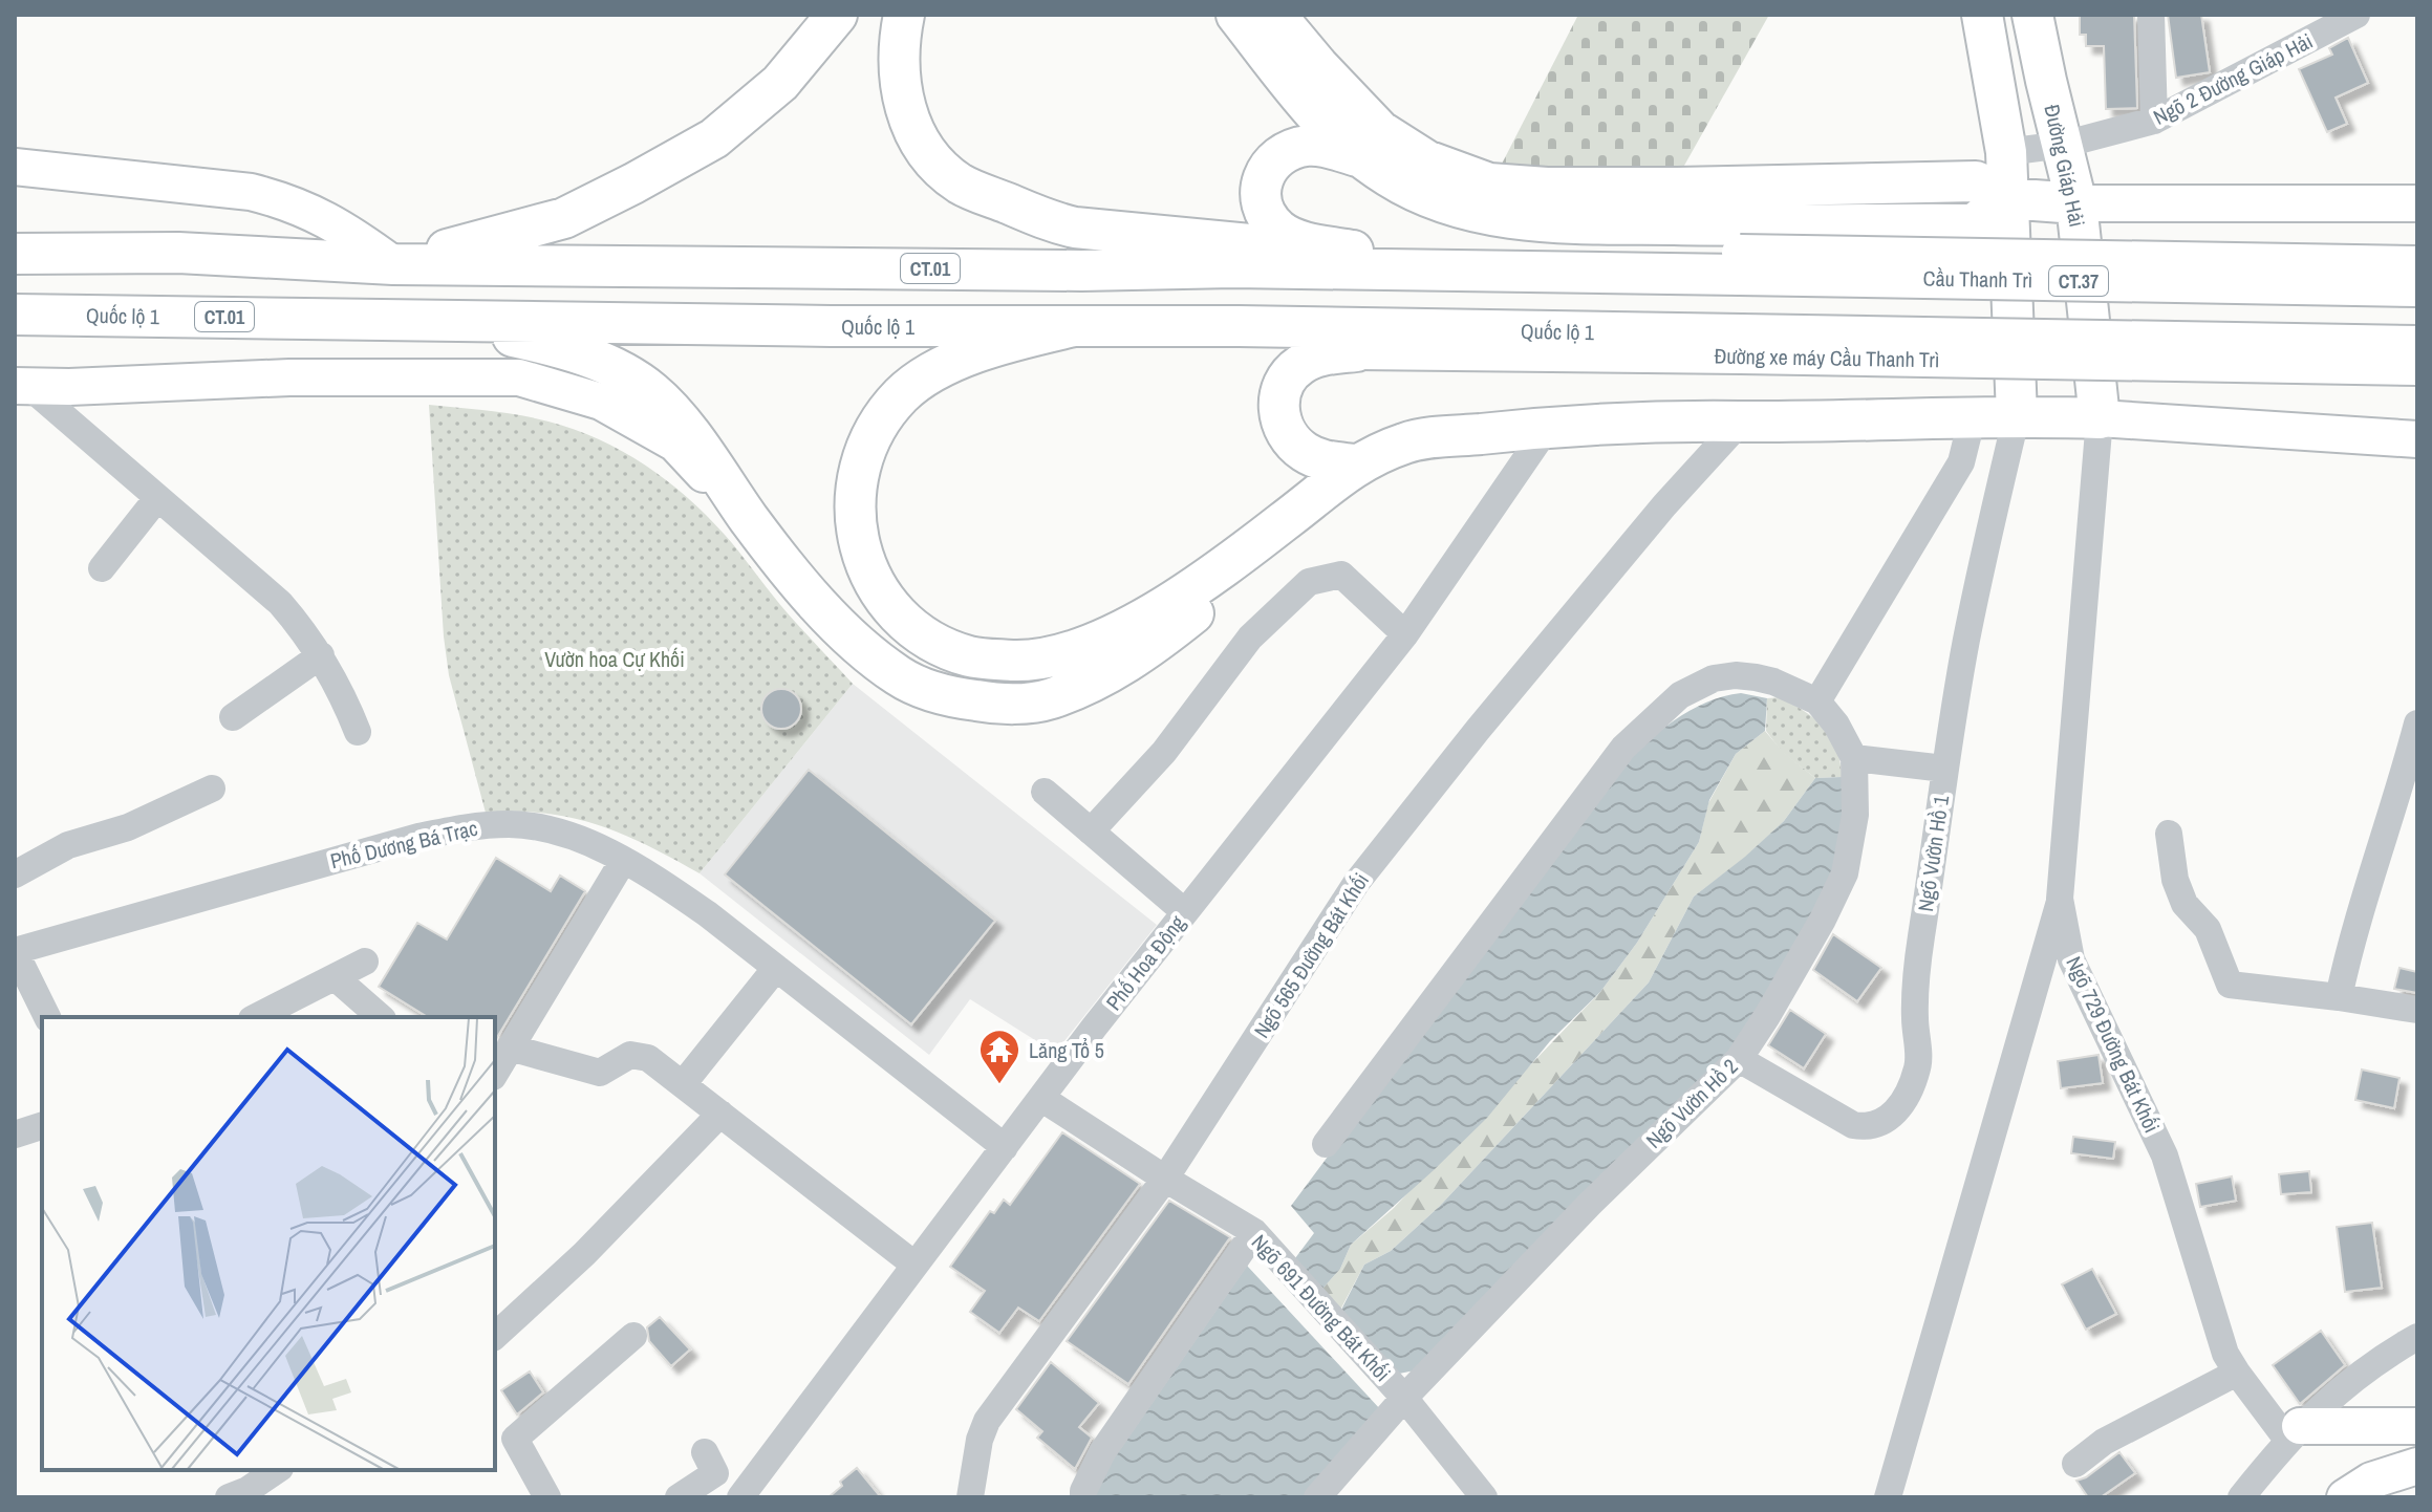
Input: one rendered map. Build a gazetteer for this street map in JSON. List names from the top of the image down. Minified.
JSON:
{"streets":{"highway":["Đường Giáp Hải","CT.01","Cầu Thanh Trì","CT.37","Quốc lộ 1"],"main road":["Đường xe máy Cầu Thanh Trì"],"street":["Ngõ 2 Đường Giáp Hải","Phố Dương Bá Trạc","Ngõ Vườn Hồ 1","Ngõ 565 Đường Bát Khối","Phố Hoa Động","Ngõ 729 Đường Bát Khối","Ngõ Vườn Hồ 2","Ngõ 691 Đường Bát Khối"]},"crossings":[["Ngõ 2 Đường Giáp Hải","Đường Giáp Hải"],["Đường Giáp Hải","Ngõ 729 Đường Bát Khối"],["CT.01","CT.37"],["Cầu Thanh Trì","CT.37"],["Quốc lộ 1","Đường xe máy Cầu Thanh Trì"],["Phố Dương Bá Trạc","Phố Hoa Động"],["Ngõ Vườn Hồ 1","Ngõ Vườn Hồ 2"],["Ngõ 565 Đường Bát Khối","Ngõ 691 Đường Bát Khối"],["Phố Hoa Động","Ngõ 691 Đường Bát Khối"],["Ngõ Vườn Hồ 2","Ngõ 691 Đường Bát Khối"]],"parks":["Vườn hoa Cự Khối"],"places":{"temple":["Lăng Tổ 5"]}}
